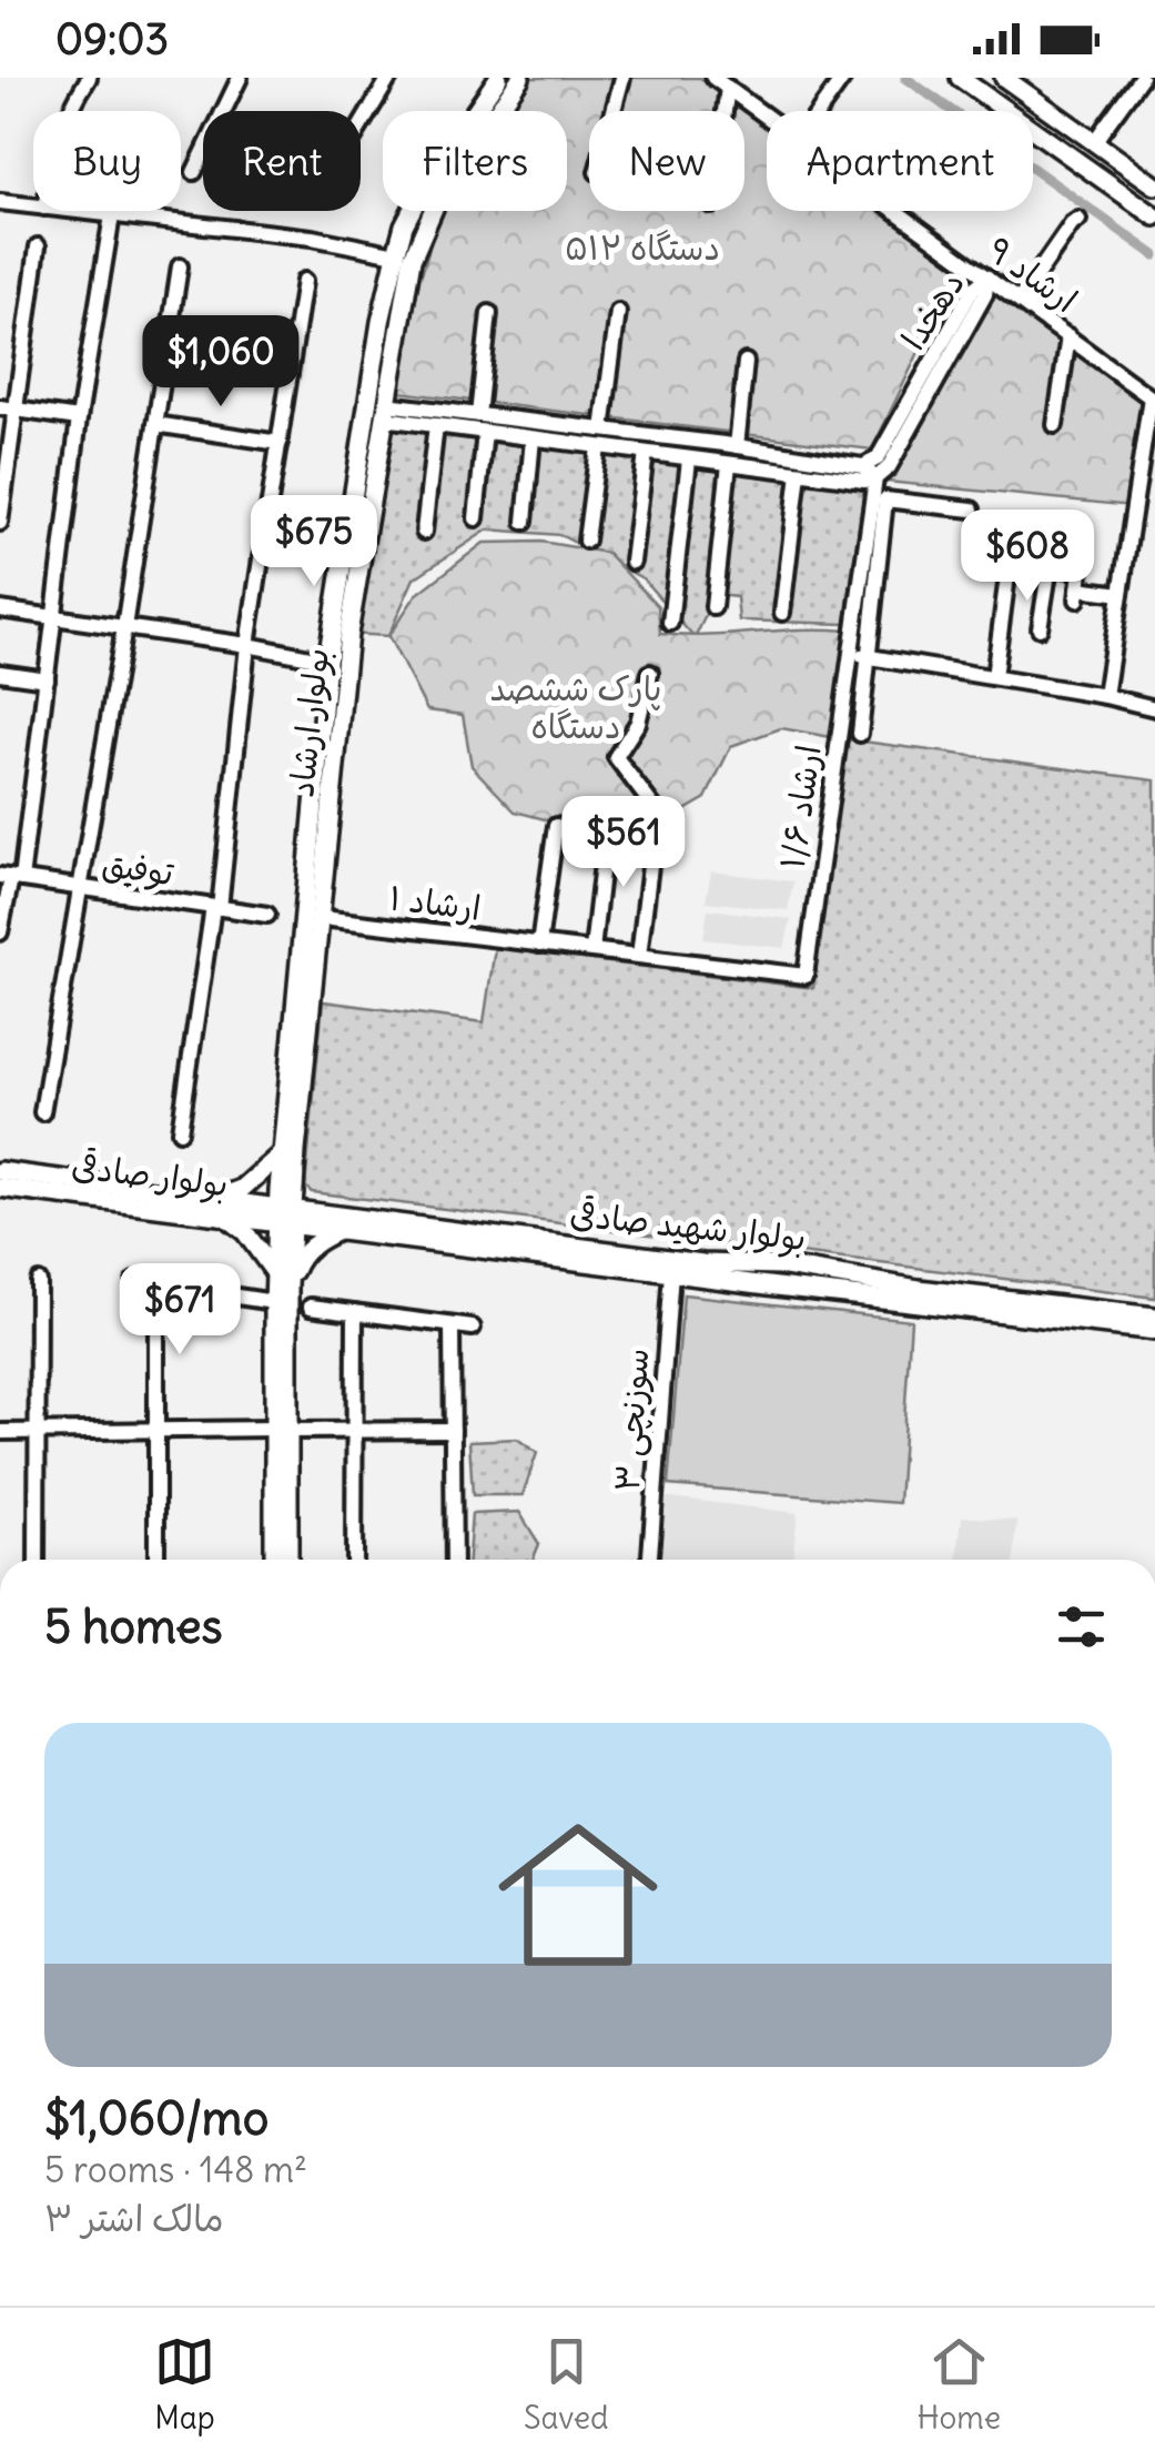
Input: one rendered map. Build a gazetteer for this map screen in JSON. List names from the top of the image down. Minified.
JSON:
{"streets":{"main road":["بولوار ارشاد","بولوار صادقی","بولوار شهید صادقی"],"street":["ارشاد ۹","دهخدا","ارشاد ۱/۶","توفیق","ارشاد ۱","سوزنچی ۳"]},"crossings":[["ارشاد ۹","دهخدا"],["دهخدا","ارشاد ۱/۶"],["بولوار ارشاد","ارشاد ۱"],["بولوار ارشاد","بولوار صادقی"],["بولوار ارشاد","بولوار شهید صادقی"],["ارشاد ۱/۶","ارشاد ۱"],["بولوار صادقی","بولوار شهید صادقی"],["بولوار شهید صادقی","سوزنچی ۳"]],"parks":["۵۱۲ دستگاه","پارک‌ ششصد دستگاه"],"page":{"status":"09:03","chip":["Buy","Rent","Filters","New","Apartment"],"price":["$1,060","$675","$608","$561","$671"],"heading":"5 homes","list":[{"name":"$1,060/mo","note":"5 rooms · 148 m² · مالک اشتر ۳"}],"tabs":["Map","Saved","Home"]}}
